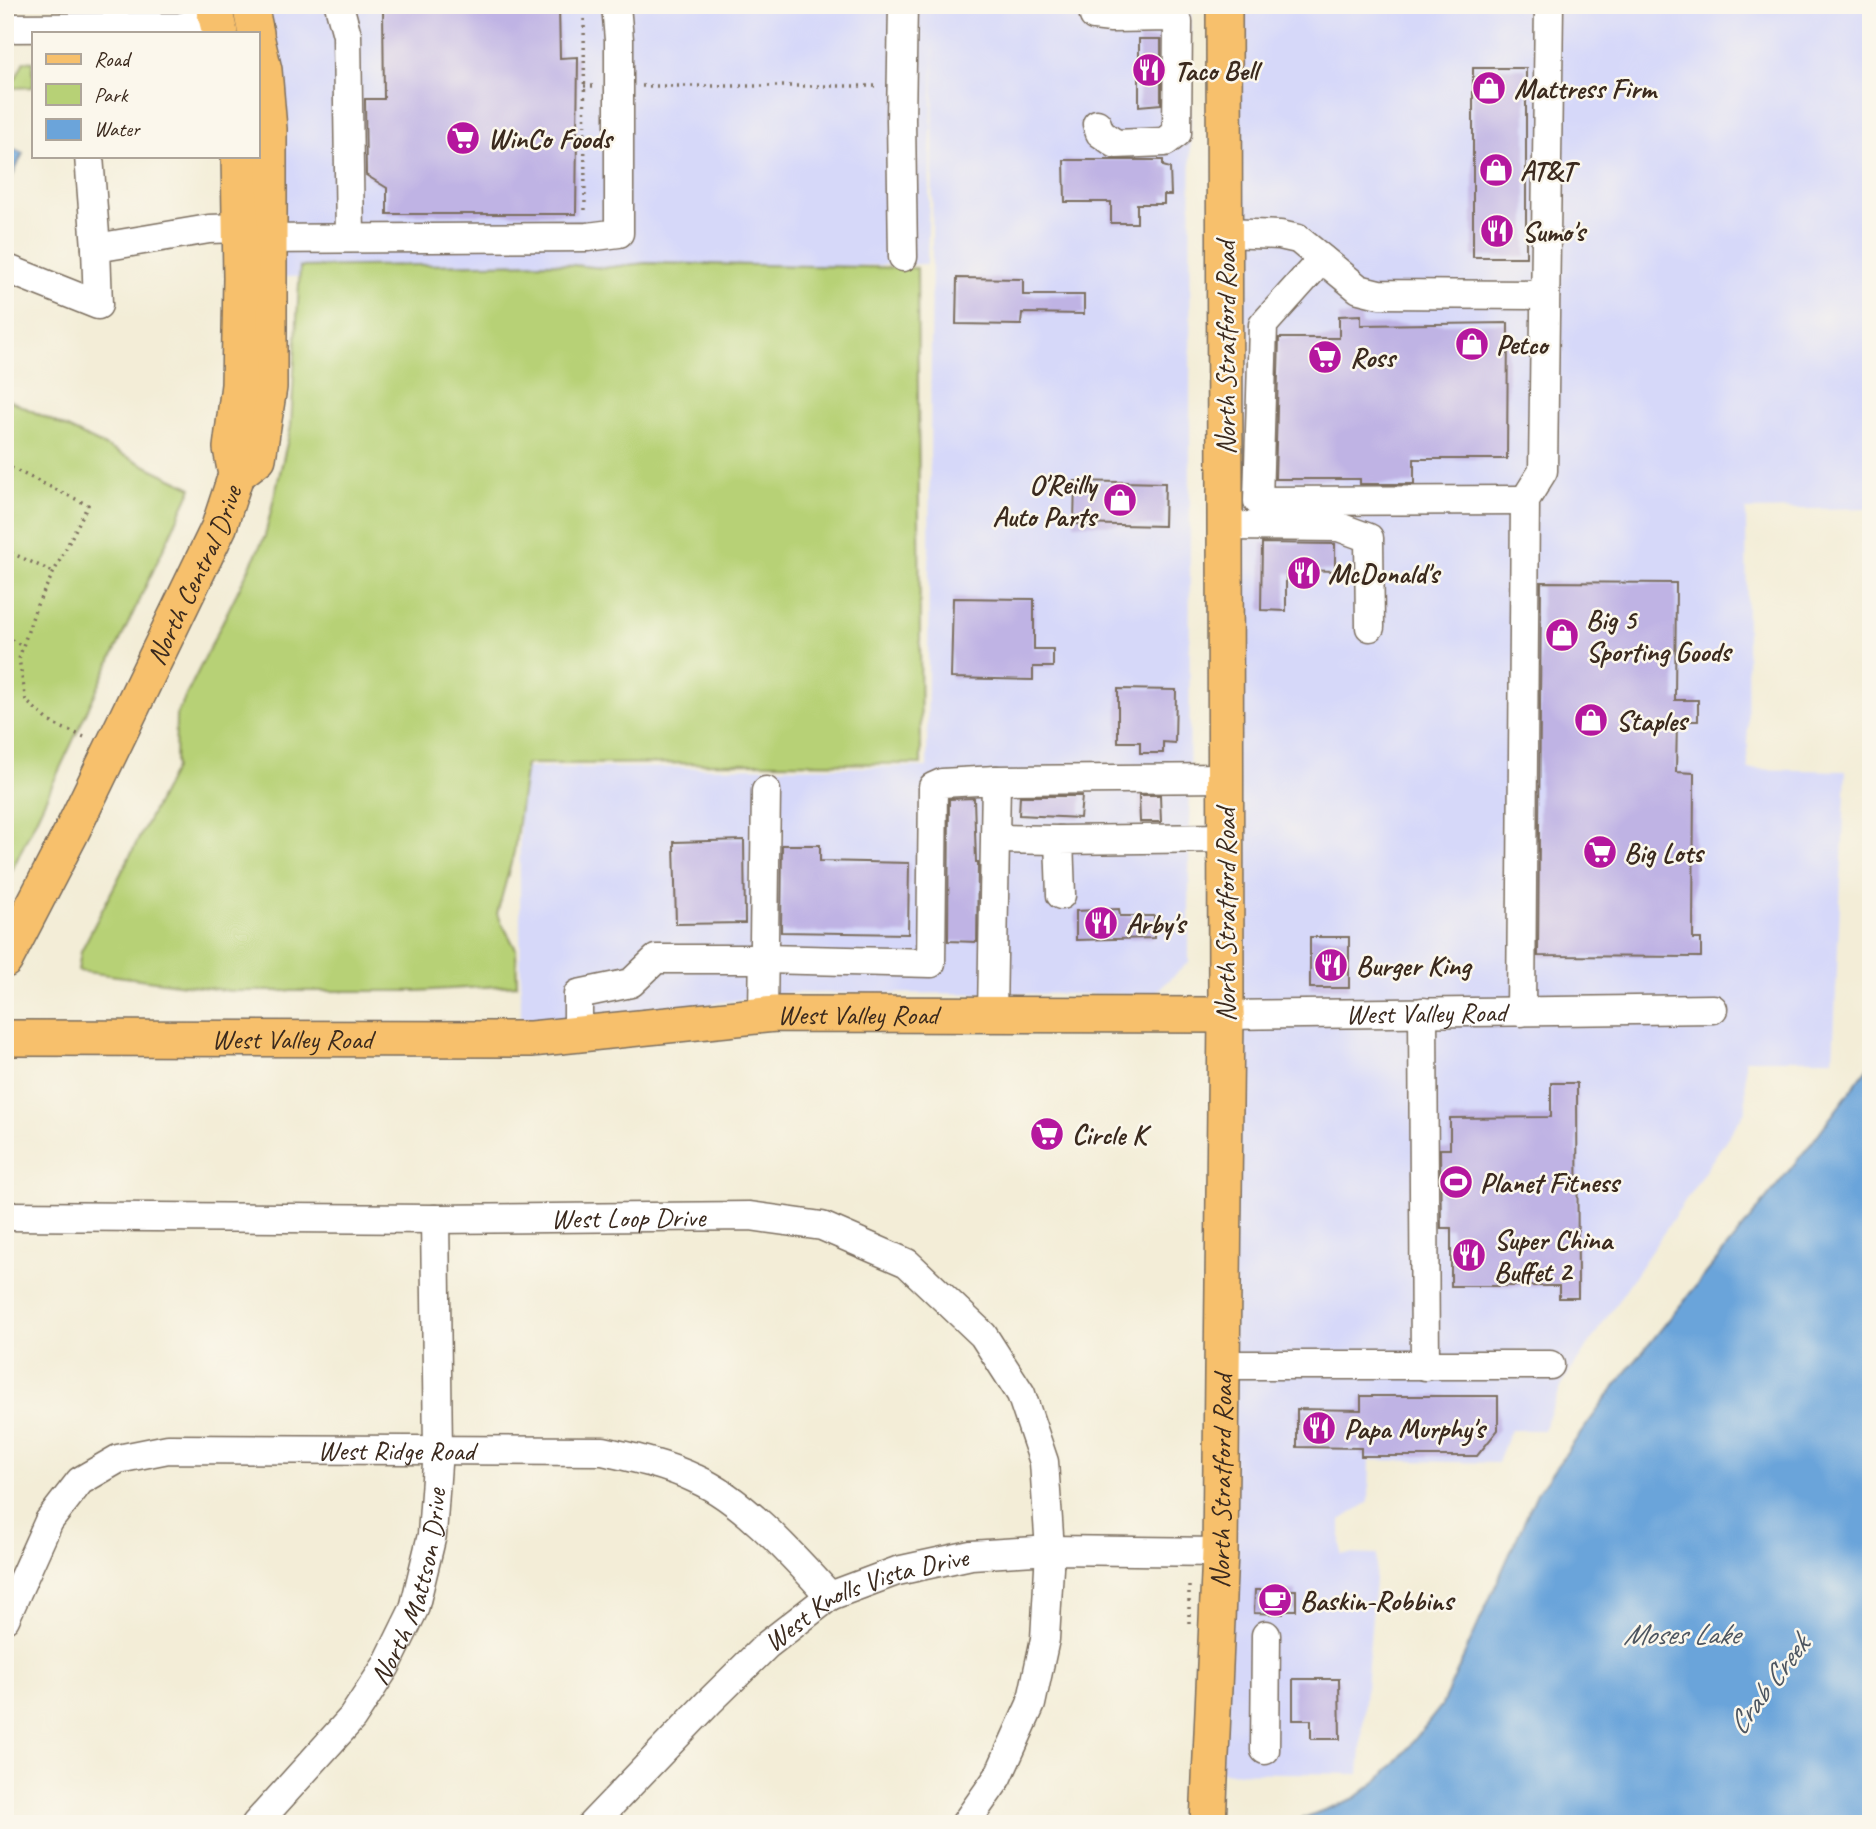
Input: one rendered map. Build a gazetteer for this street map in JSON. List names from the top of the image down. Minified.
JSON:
{"streets":{"main road":["North Stratford Road","North Central Drive","West Valley Road"],"street":["West Loop Drive","West Ridge Road","North Mattson Drive","West Knolls Vista Drive"]},"crossings":[["North Stratford Road","West Valley Road"],["North Stratford Road","West Knolls Vista Drive"],["West Loop Drive","North Mattson Drive"],["West Loop Drive","West Knolls Vista Drive"],["West Ridge Road","North Mattson Drive"],["West Ridge Road","West Knolls Vista Drive"]],"water":["Moses Lake","Crab Creek"],"places":{"restaurant":["Taco Bell","Sumo's","McDonald's","Arby's","Burger King","Super China Buffet 2","Papa Murphy's"],"shop":["Mattress Firm","AT&T","Petco","O'Reilly Auto Parts","Big 5 Sporting Goods","Staples"],"supermarket":["WinCo Foods","Ross","Big Lots","Circle K"],"sports":["Planet Fitness"],"cafe":["Baskin-Robbins"]},"legend":["Road","Park","Water"]}
